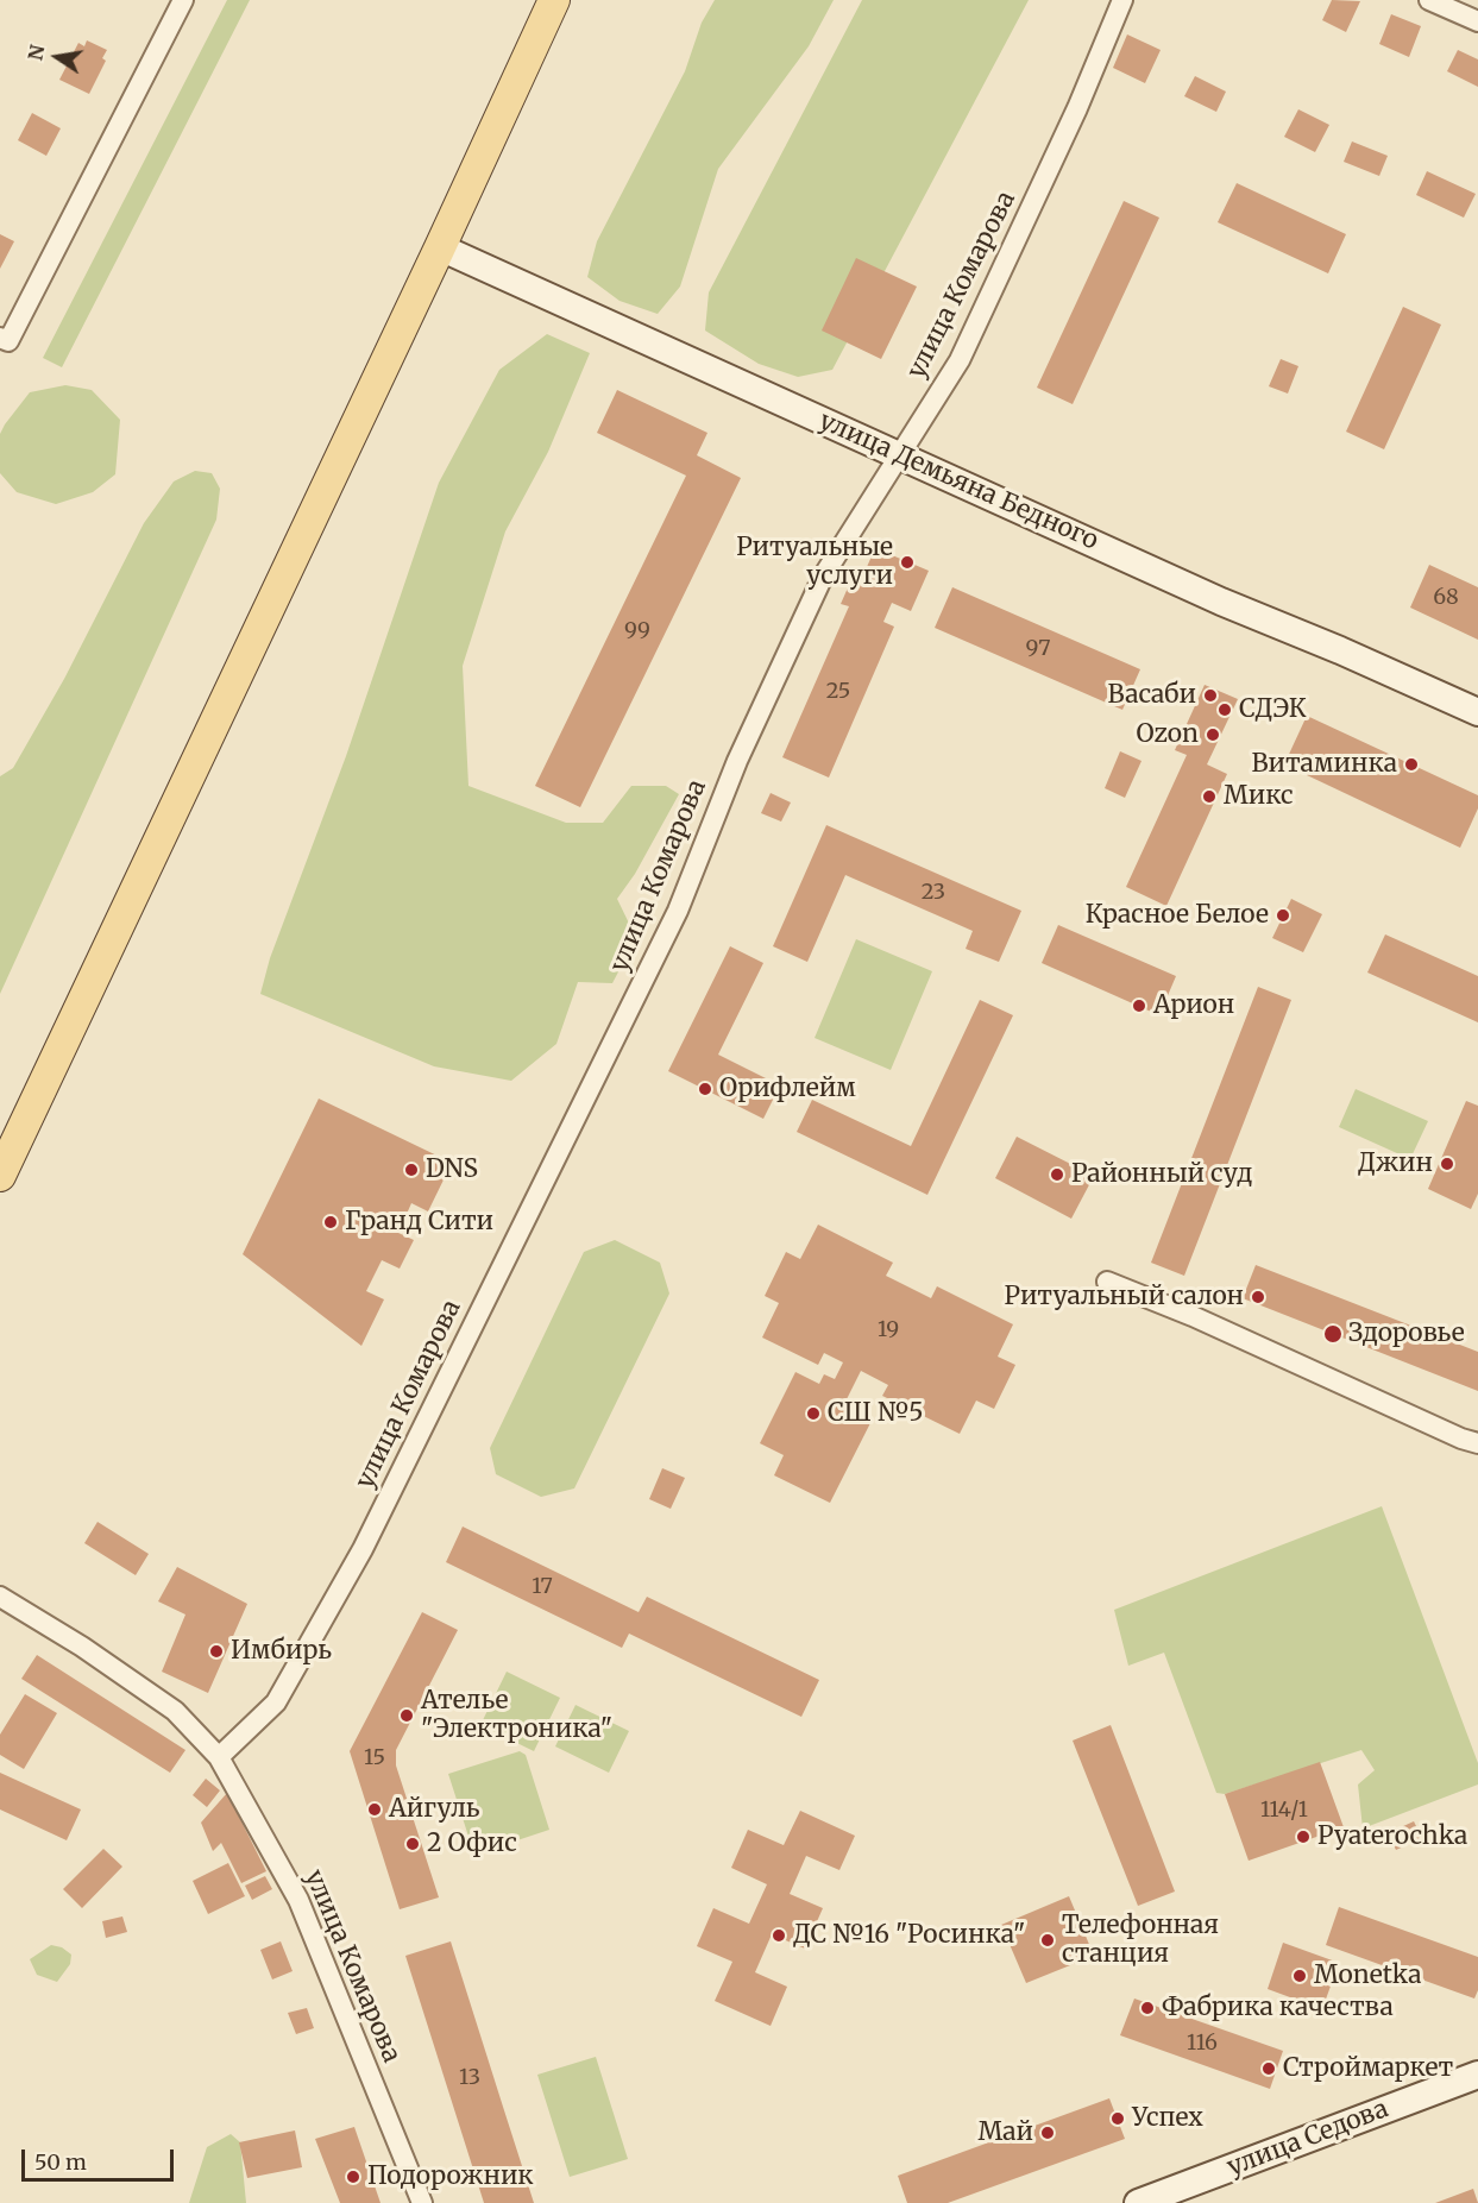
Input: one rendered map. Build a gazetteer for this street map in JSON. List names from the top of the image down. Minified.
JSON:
{"streets":{"street":["улица Комарова","улица Демьяна Бедного","улица Седова"]},"crossings":[["улица Комарова","улица Демьяна Бедного"]],"places":["Ритуальные услуги","Васаби","СДЭК","Ozon","Витаминка","Микс","Красное Белое","Арион","Орифлейм","Джин","DNS","Районный суд","Гранд Сити","Ритуальный салон","Здоровье","СШ №5","Имбирь","Ателье \"Электроника\"","Айгуль","Pyaterochka","2 Офис","ДС №16 \"Росинка\"","Телефонная станция","Monetka","Фабрика качества","Строймаркет","Успех","Май","Подорожник"],"house_numbers":["68","99","97","25","23","19","17","15","114/1","116","13"],"scale_bar":"50 m","north":"left"}
